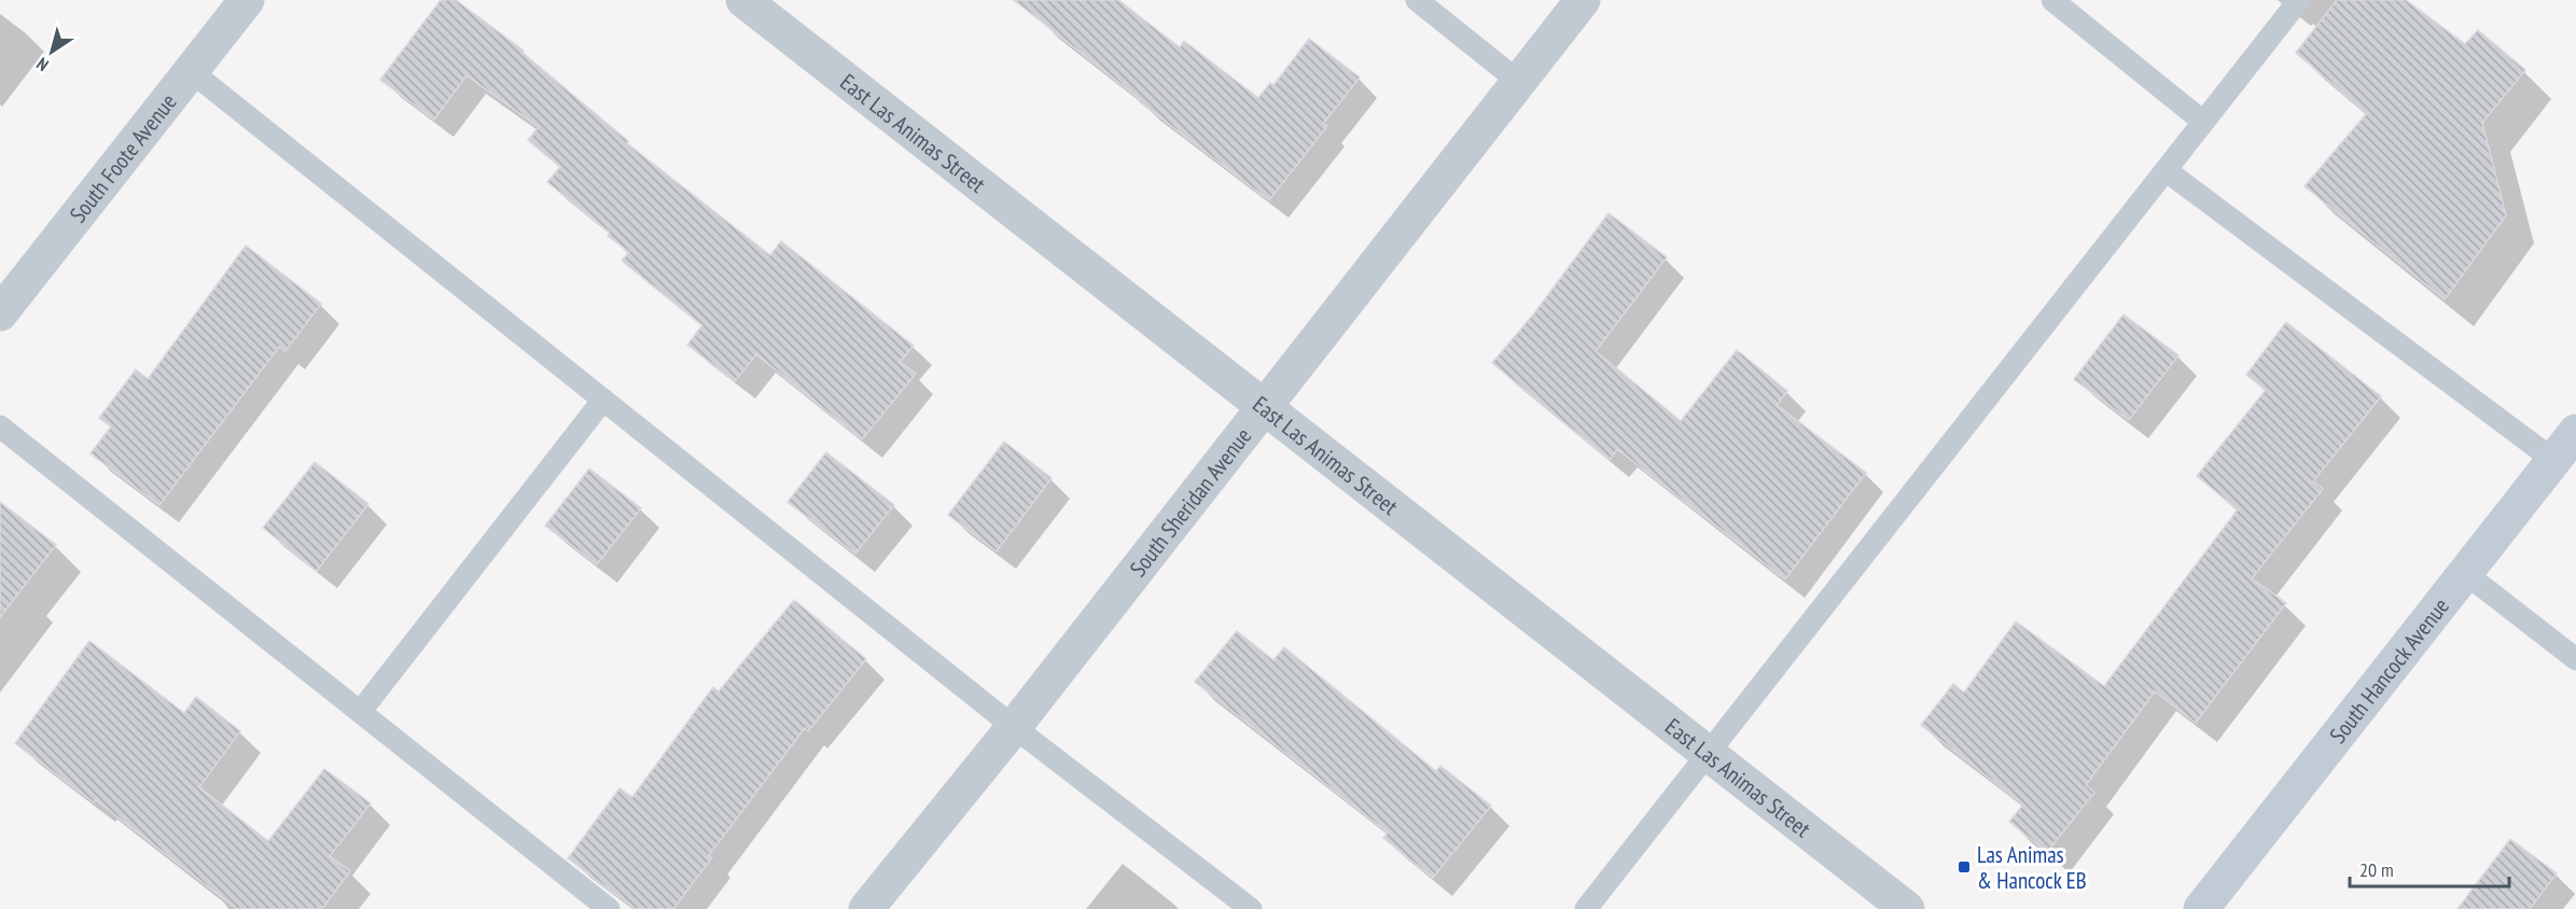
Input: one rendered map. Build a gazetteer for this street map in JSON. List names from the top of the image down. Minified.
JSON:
{"streets":{"main road":["South Hancock Avenue"],"street":["East Las Animas Street","South Foote Avenue","South Sheridan Avenue"]},"crossings":[["East Las Animas Street","South Sheridan Avenue"]],"places":{"transit":["Las Animas & Hancock EB"]},"scale_bar":"20 m","north":"bottom left"}
